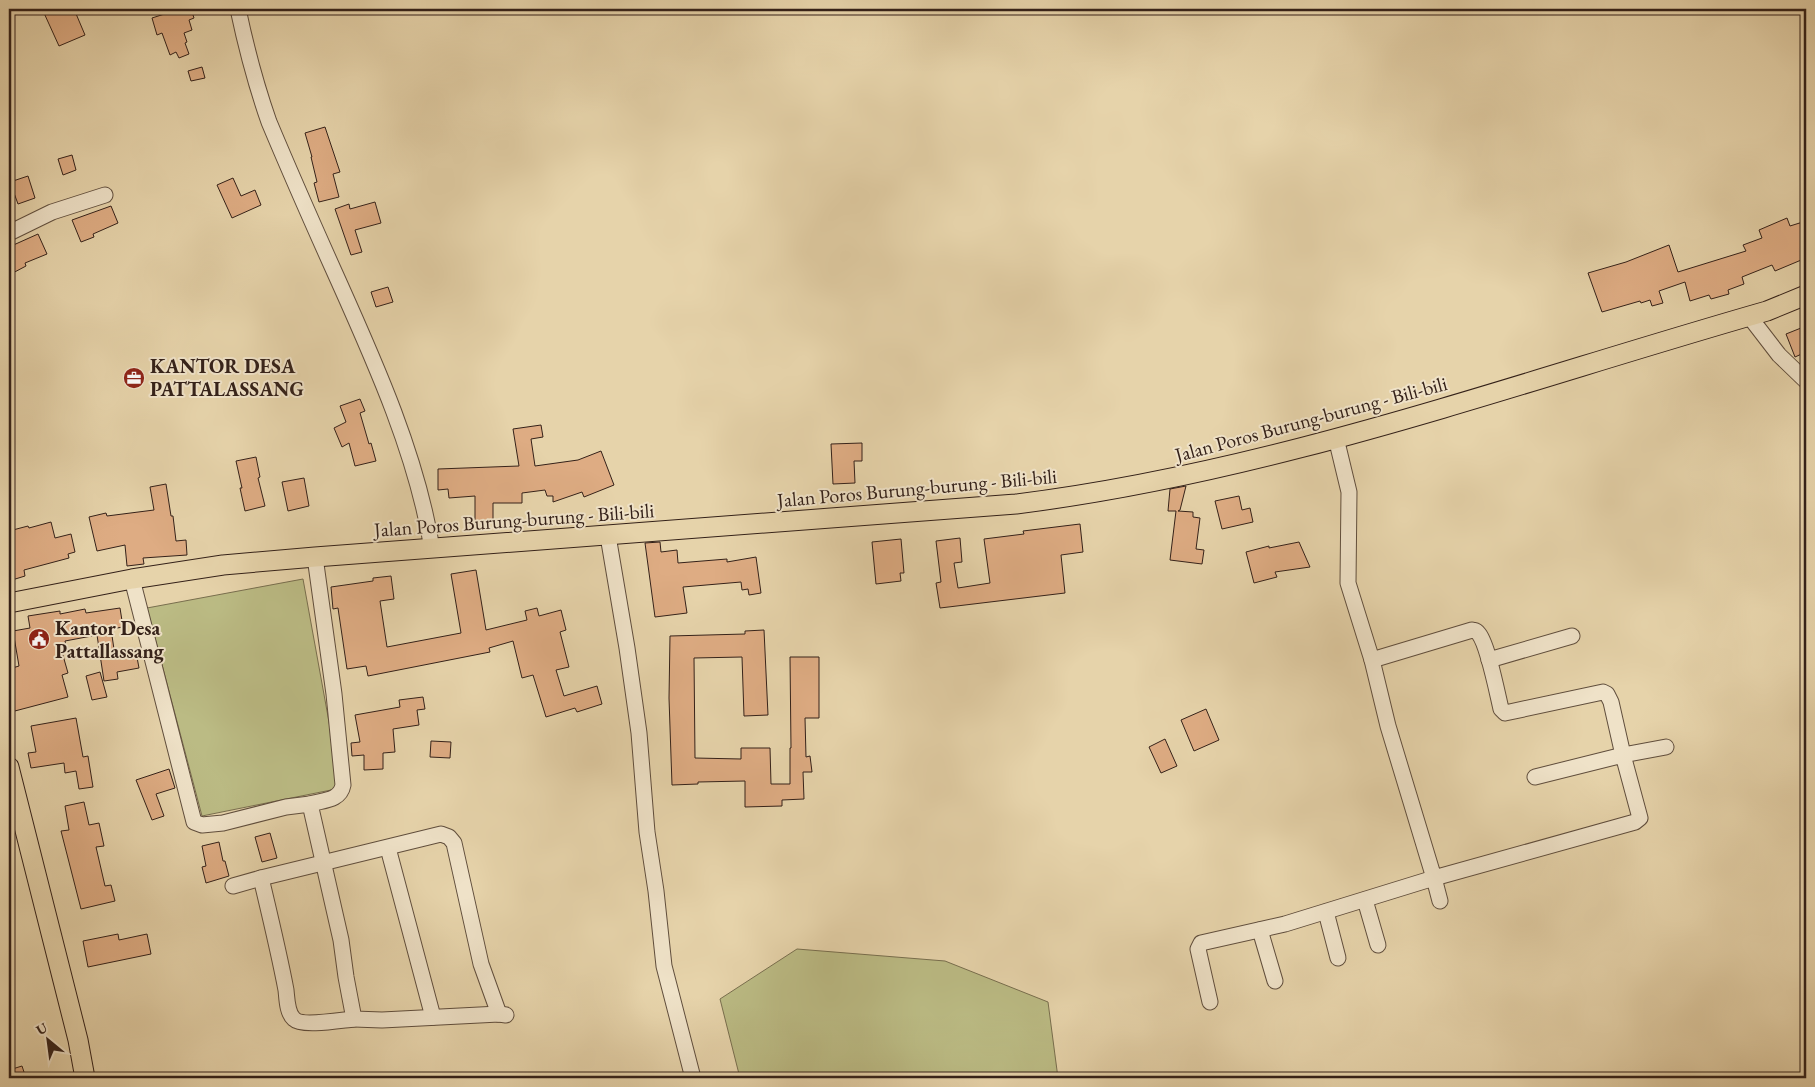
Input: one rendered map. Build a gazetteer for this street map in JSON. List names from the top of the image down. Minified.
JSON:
{"streets":{"main road":["Jalan Poros Burung-burung - Bili-bili"]},"places":{"office":["KANTOR DESA PATTALASSANG"],"public building":["Kantor Desa Pattallassang"]},"north":"top left"}
